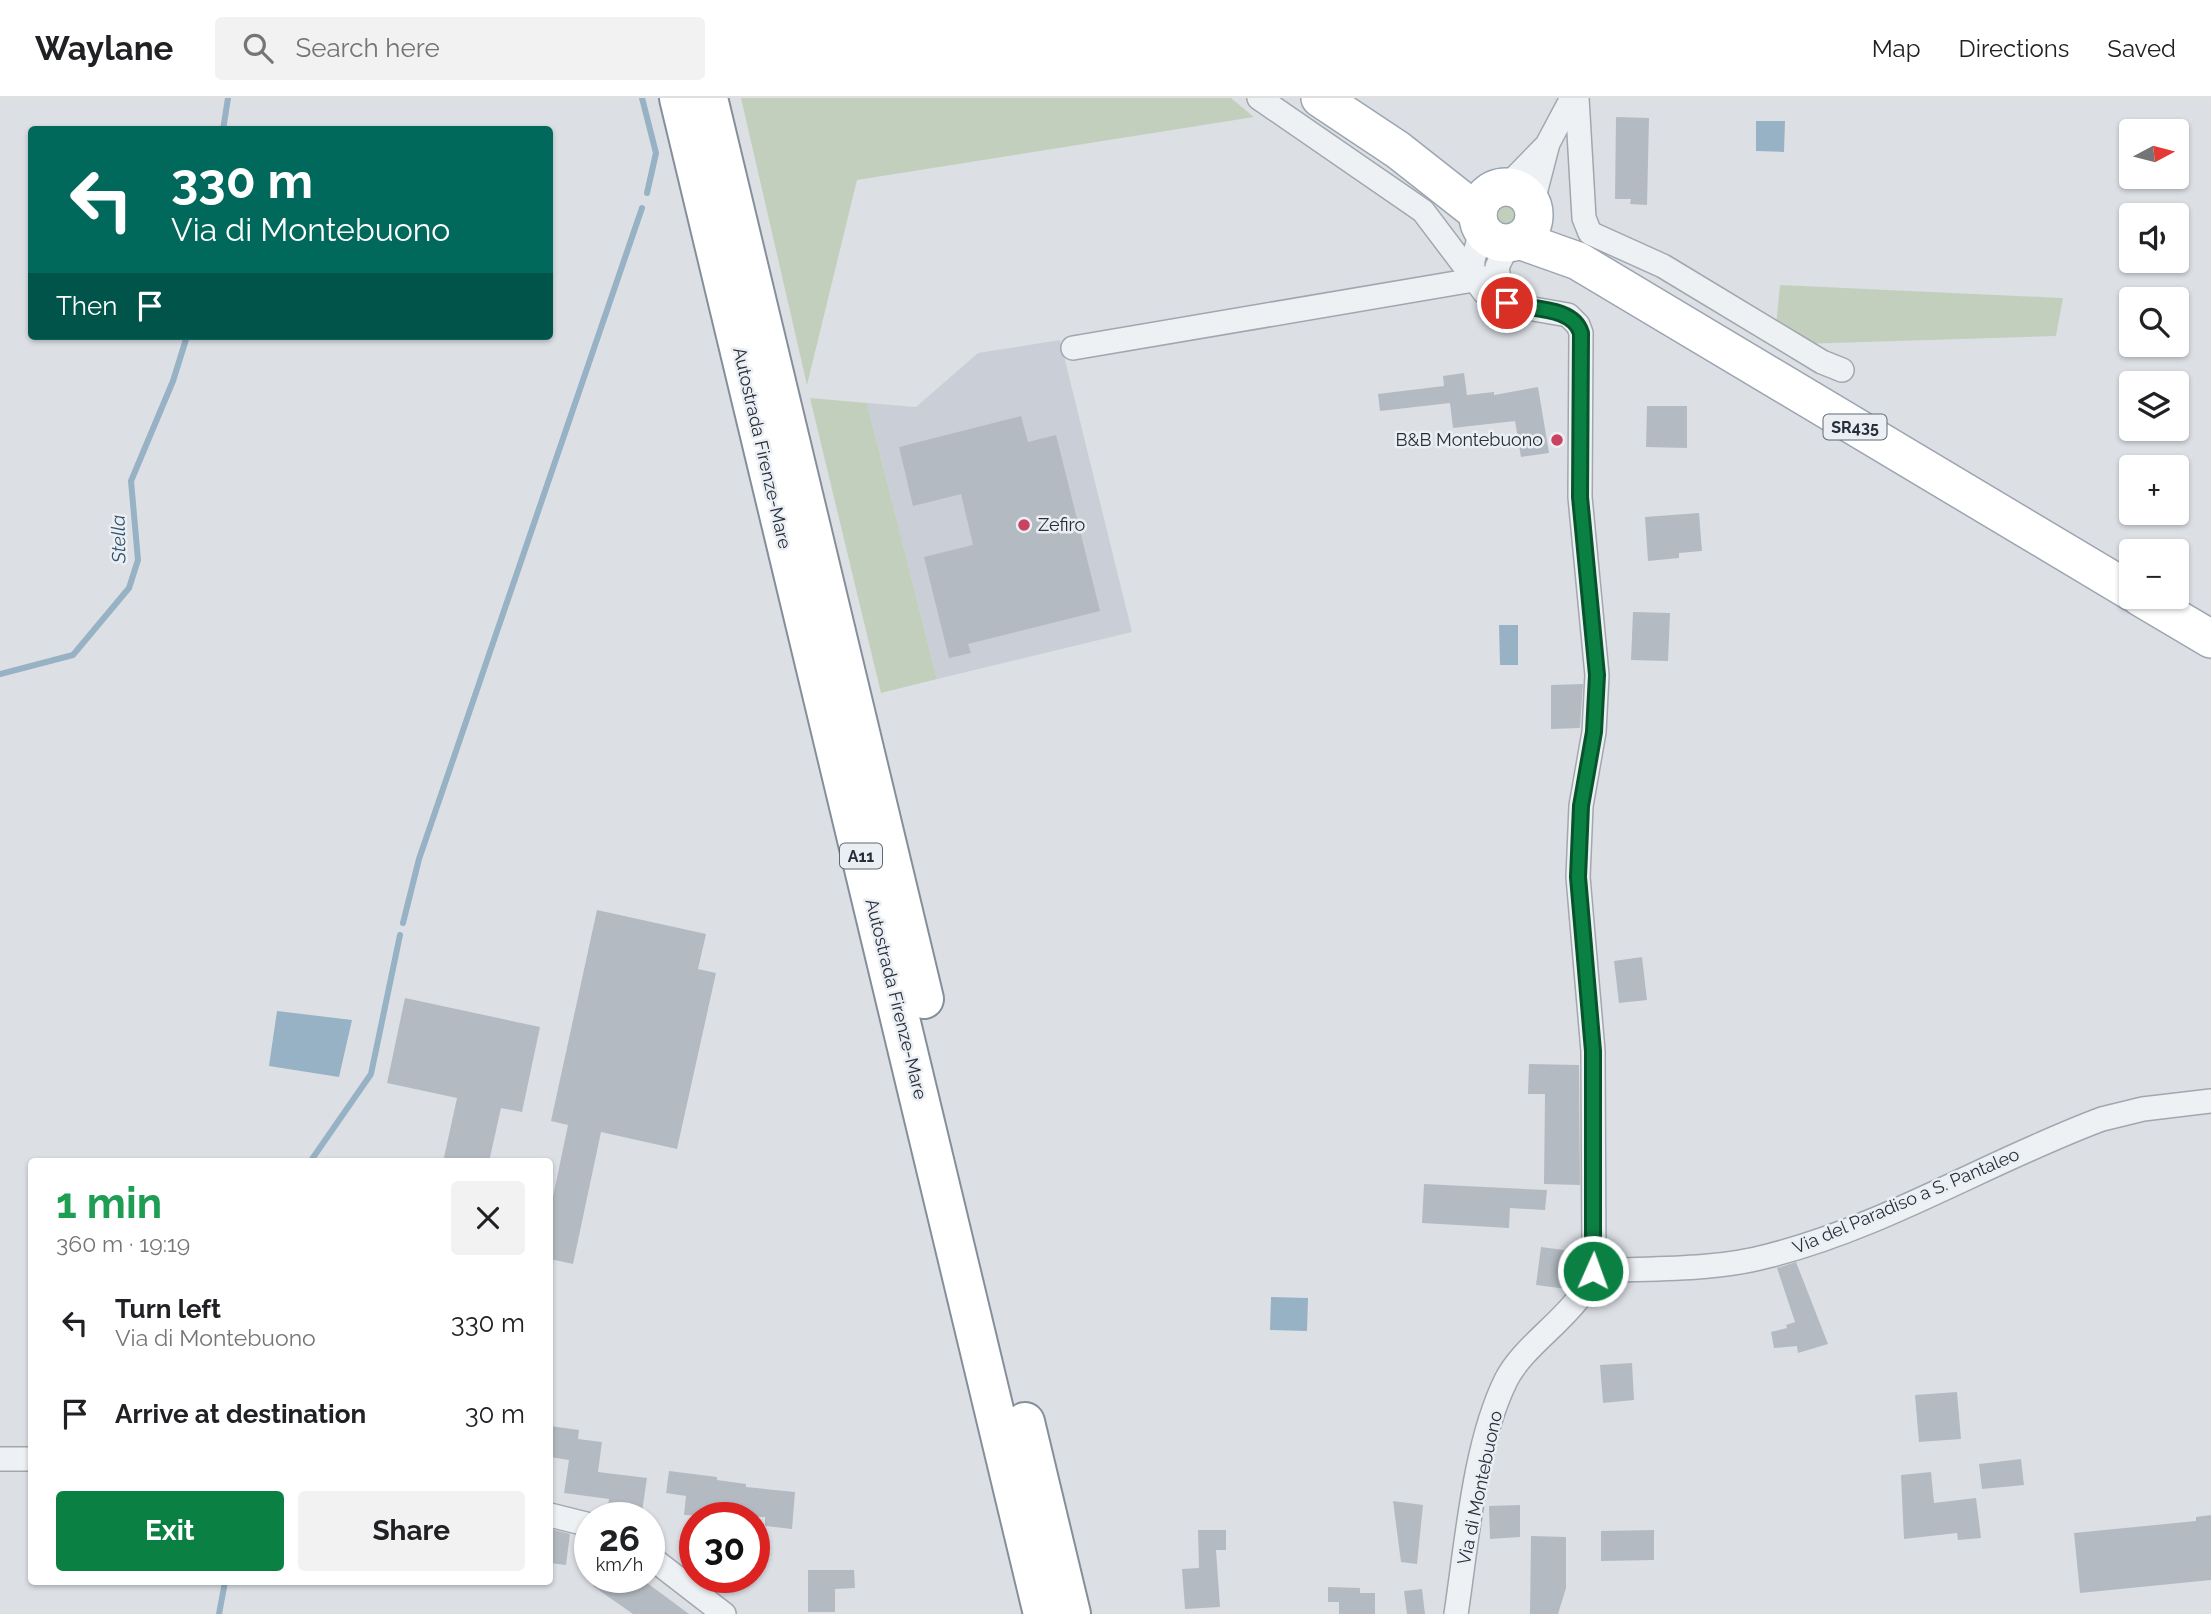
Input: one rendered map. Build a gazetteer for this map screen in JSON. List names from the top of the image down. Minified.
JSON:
{"streets":{"highway":["Autostrada Firenze-Mare","A11"],"main road":["SR435"],"street":["Via del Paradiso a S. Pantaleo","Via di Montebuono"]},"crossings":[["Via del Paradiso a S. Pantaleo","Via di Montebuono"]],"water":["Stella"],"places":["B&B Montebuono","Zefiro"],"north":"right","page":{"header":"Waylane","search":"Search here","nav":["Map","Directions","Saved"],"map_buttons":["+","−"],"turn":["330 m","Via di Montebuono"],"then":"Then","heading":["1 min","360 m · 19:19"],"list":[{"name":"Turn left","note":"Via di Montebuono","value":"330 m"},{"name":"Arrive at destination","value":"30 m"}],"buttons":["Exit","Share"],"speed":"26 km/h","limit":"30"}}
